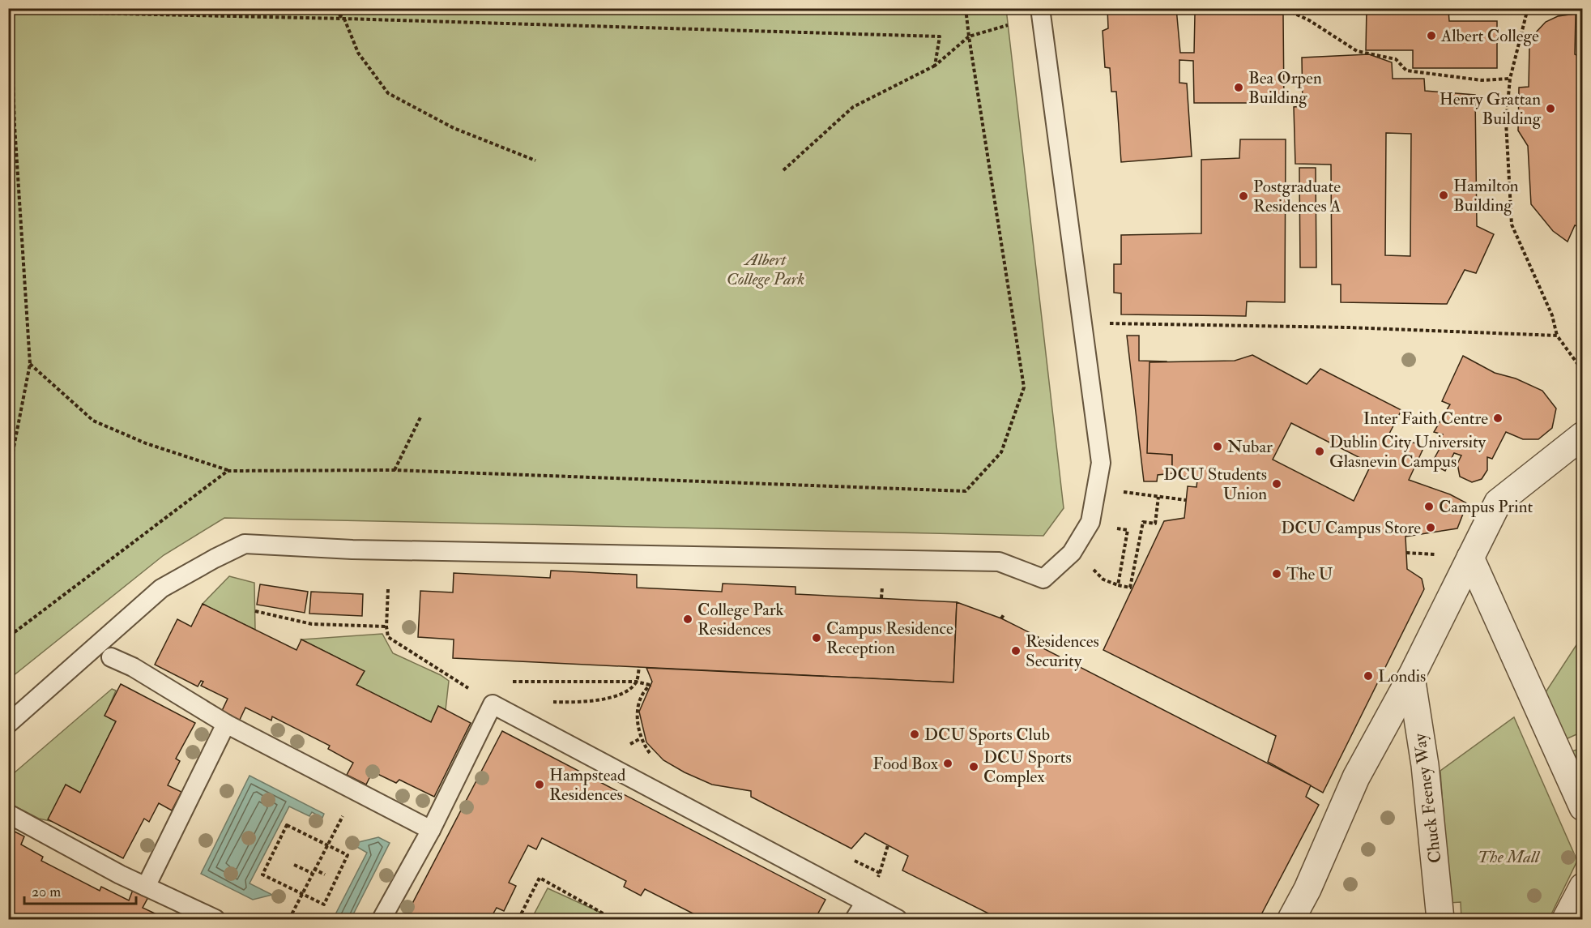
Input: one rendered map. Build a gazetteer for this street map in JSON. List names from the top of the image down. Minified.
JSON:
{"streets":{"street":["Chuck Feeney Way"]},"parks":["Albert College Park","The Mall"],"places":["Albert College","Bea Orpen Building","Henry Grattan Building","Hamilton Building","Postgraduate Residences A","Inter Faith Centre","Nubar","Dublin City University Glasnevin Campus","DCU Students Union","Campus Print","DCU Campus Store","The U","College Park Residences","Campus Residence Reception","Residences Security","Londis","DCU Sports Club","Food Box","DCU Sports Complex","Hampstead Residences"],"scale_bar":"20 m"}
